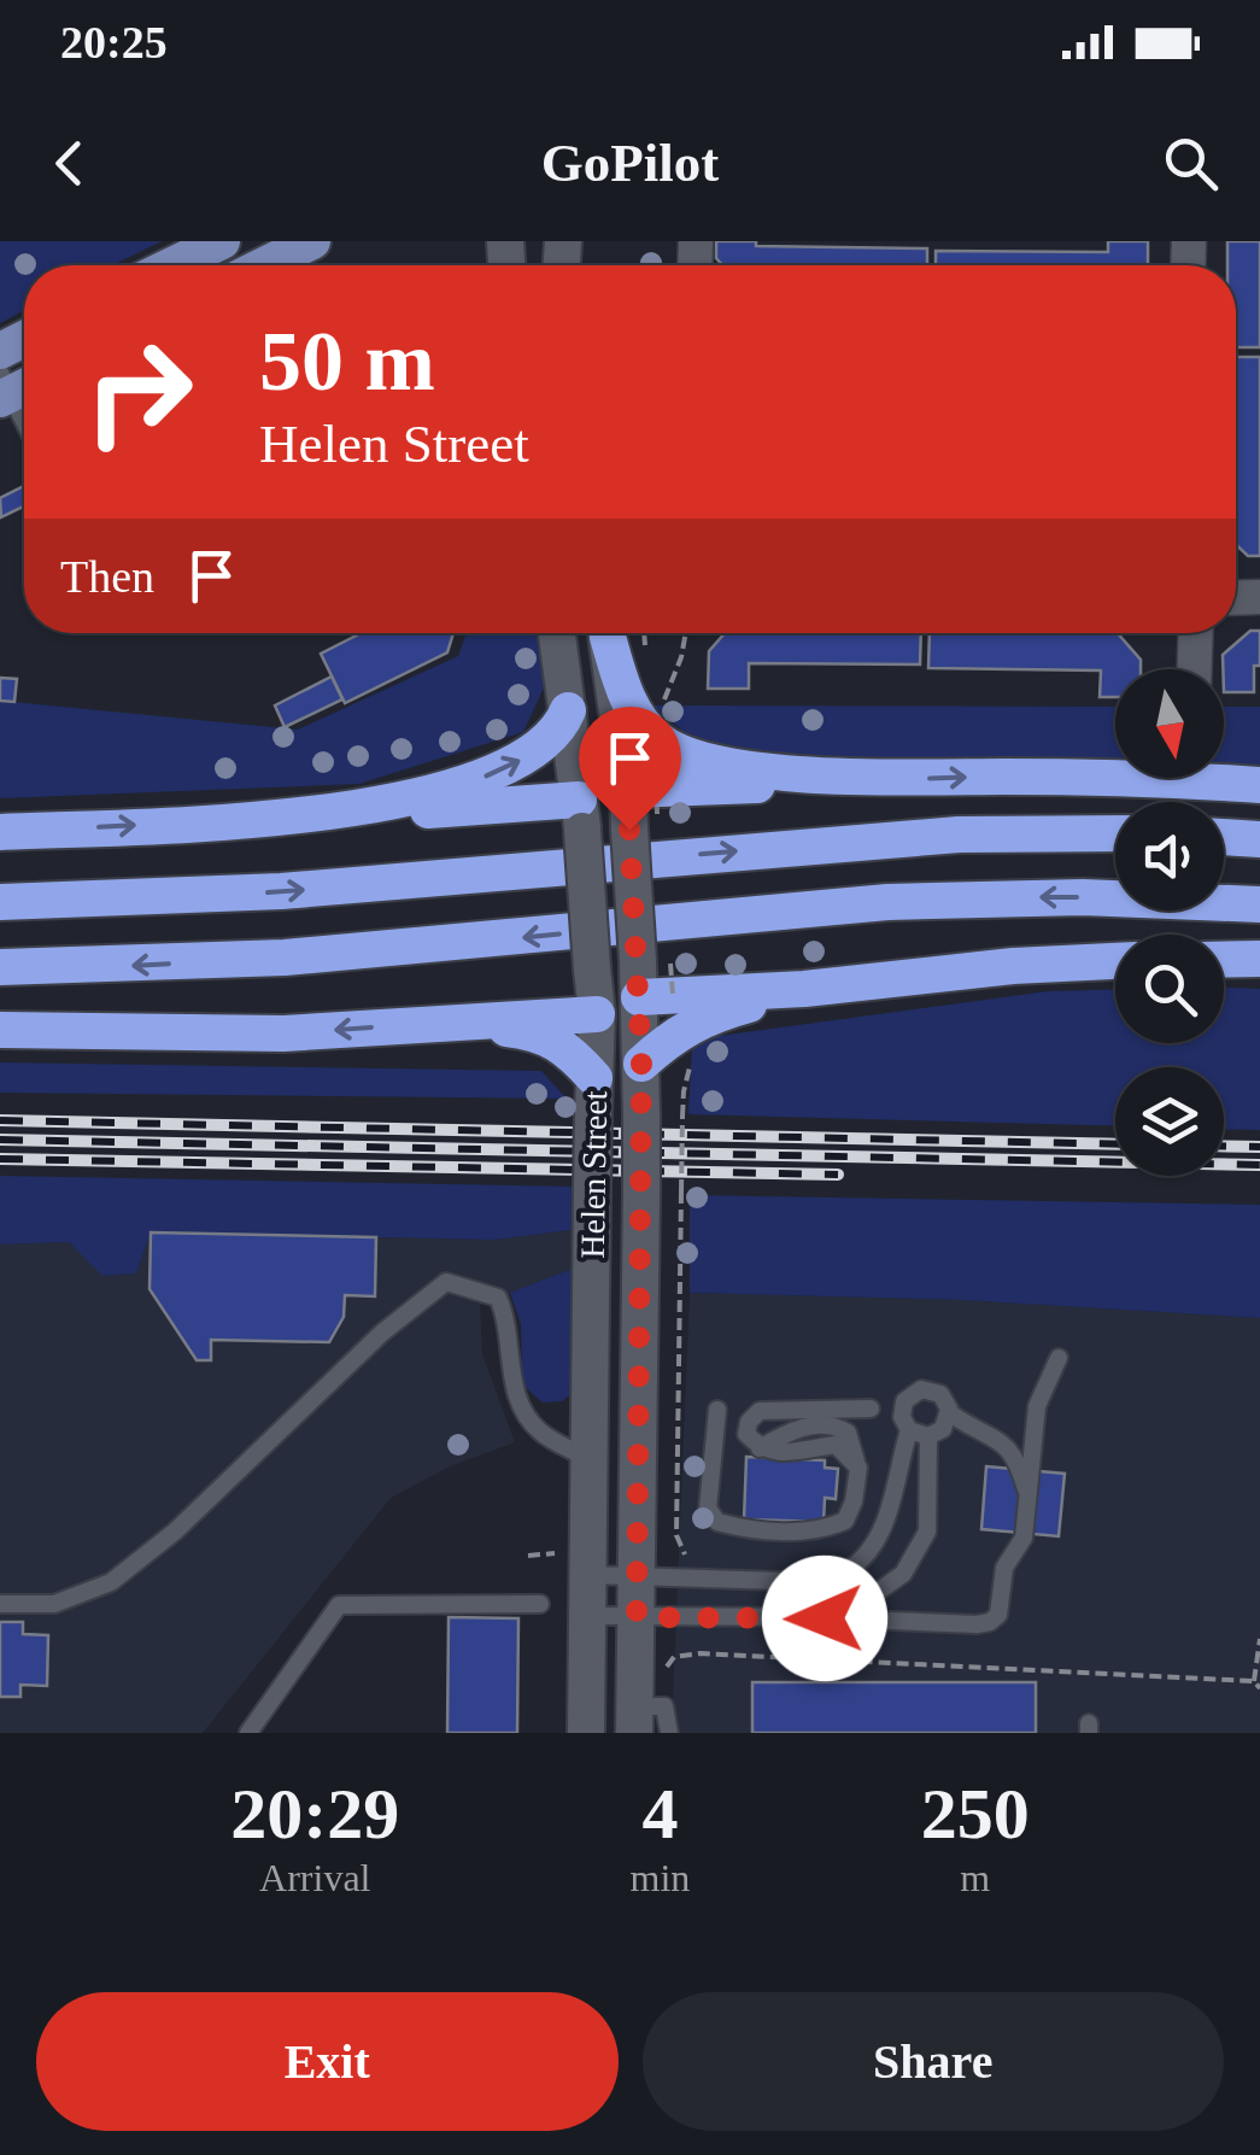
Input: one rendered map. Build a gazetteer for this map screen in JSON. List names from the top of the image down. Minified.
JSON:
{"streets":{"street":["Helen Street"]},"north":"bottom","page":{"status":"20:25","header":"GoPilot","turn":["50 m","Helen Street"],"then":"Then","eta":["20:29","Arrival","4","min","250","m"],"buttons":["Exit","Share"]}}
